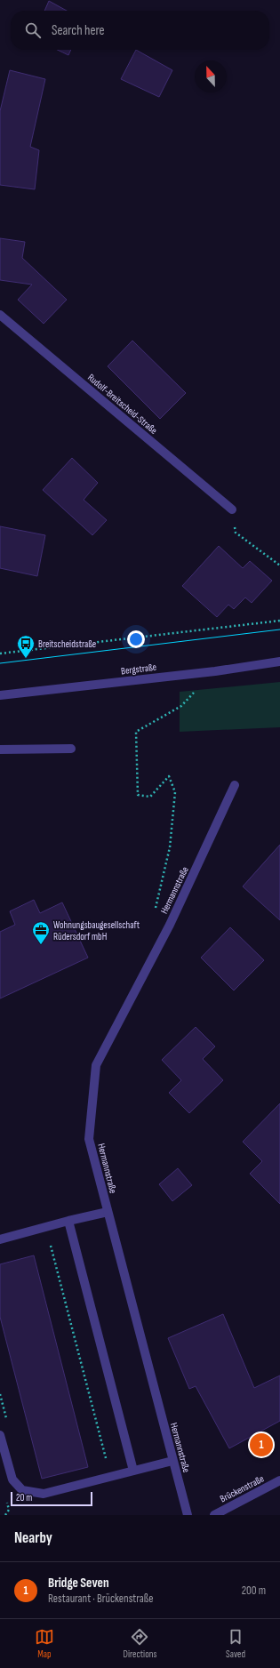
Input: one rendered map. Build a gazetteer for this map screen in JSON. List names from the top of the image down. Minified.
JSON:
{"streets":{"street":["Rudolf-Breitscheid-Straße","Bergstraße","Hermannstraße","Brückenstraße"]},"places":{"bus stop":["Breitscheidstraße"],"office":["Wohnungsbaugesellschaft Rüdersdorf mbH"]},"scale_bar":"20 m","north":"top","page":{"search":"Search here","pins":"1","scale":"20 m","heading":"Nearby","list":[{"mark":"1","name":"Bridge Seven","note":"Restaurant · Brückenstraße","value":"200 m"}],"nav":["Map","Directions","Saved"]}}
